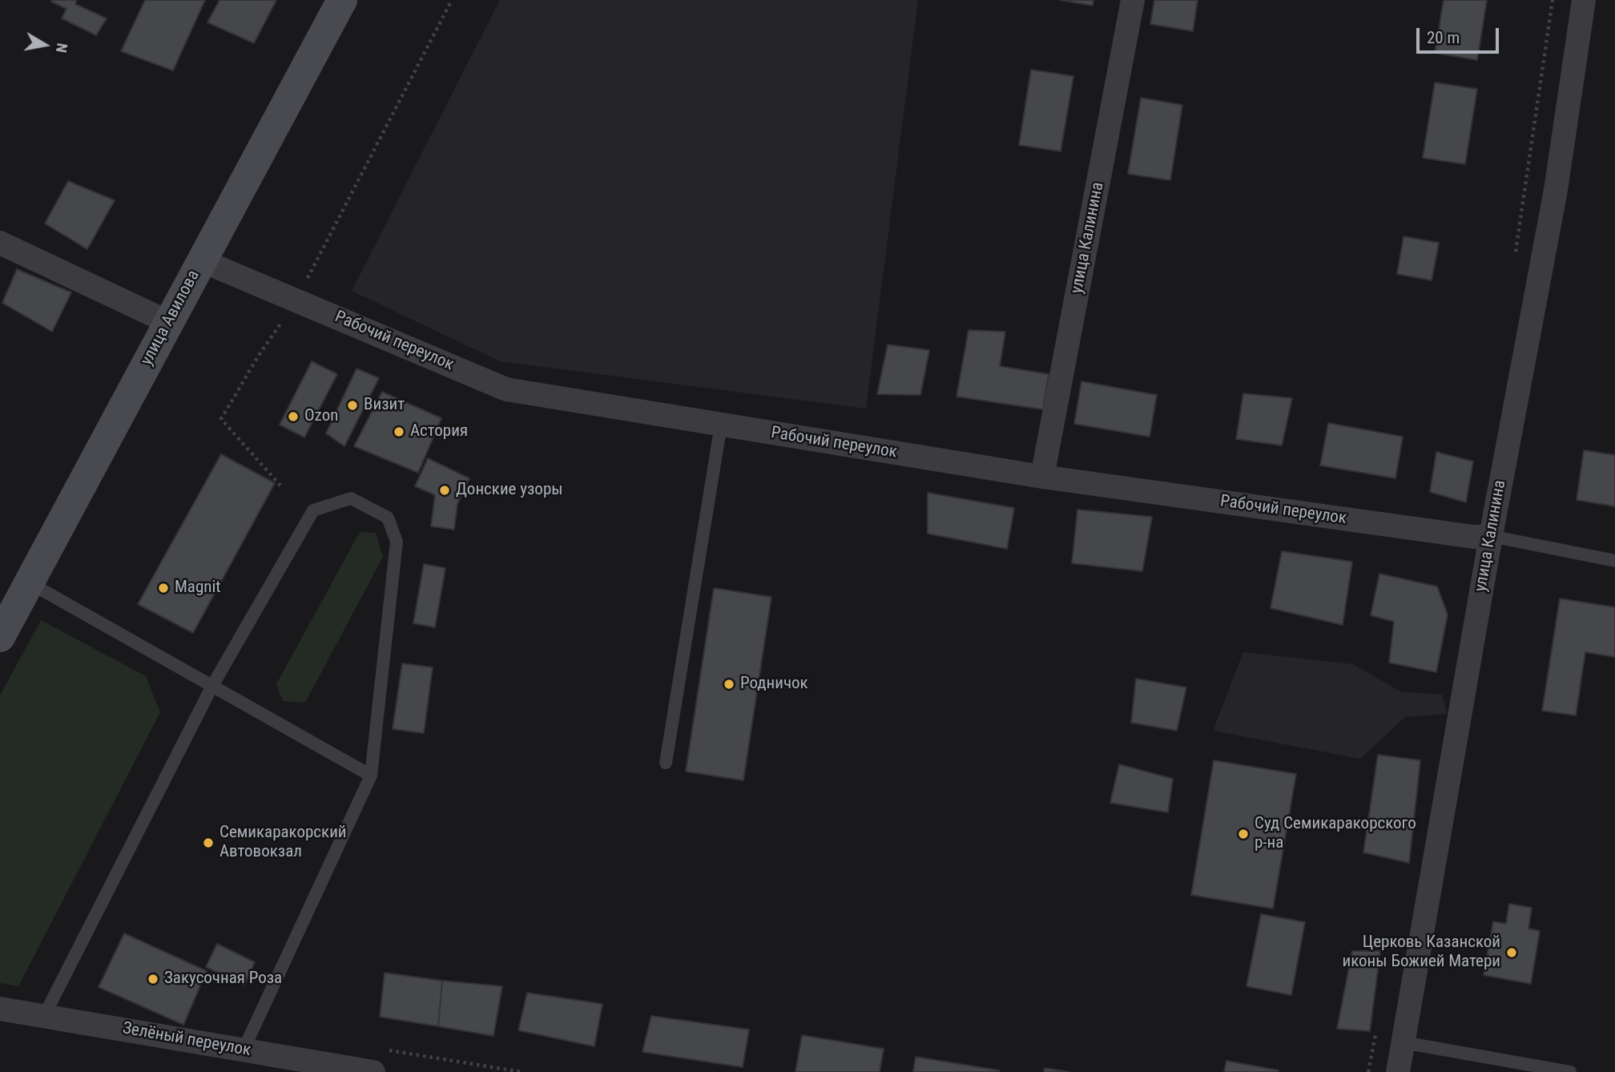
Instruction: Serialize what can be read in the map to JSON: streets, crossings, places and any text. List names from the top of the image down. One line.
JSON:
{"streets":{"main road":["улица Авилова"],"street":["улица Калинина","Рабочий переулок","Зелёный переулок"]},"crossings":[["улица Калинина","Рабочий переулок"],["улица Авилова","Рабочий переулок"]],"places":["Визит","Ozon","Астория","Донские узоры","Magnit","Родничок","Суд Семикаракорского р-на","Семикаракорский Автовокзал","Церковь Казанской иконы Божией Матери","Закусочная Роза"],"scale_bar":"20 m","north":"right"}
